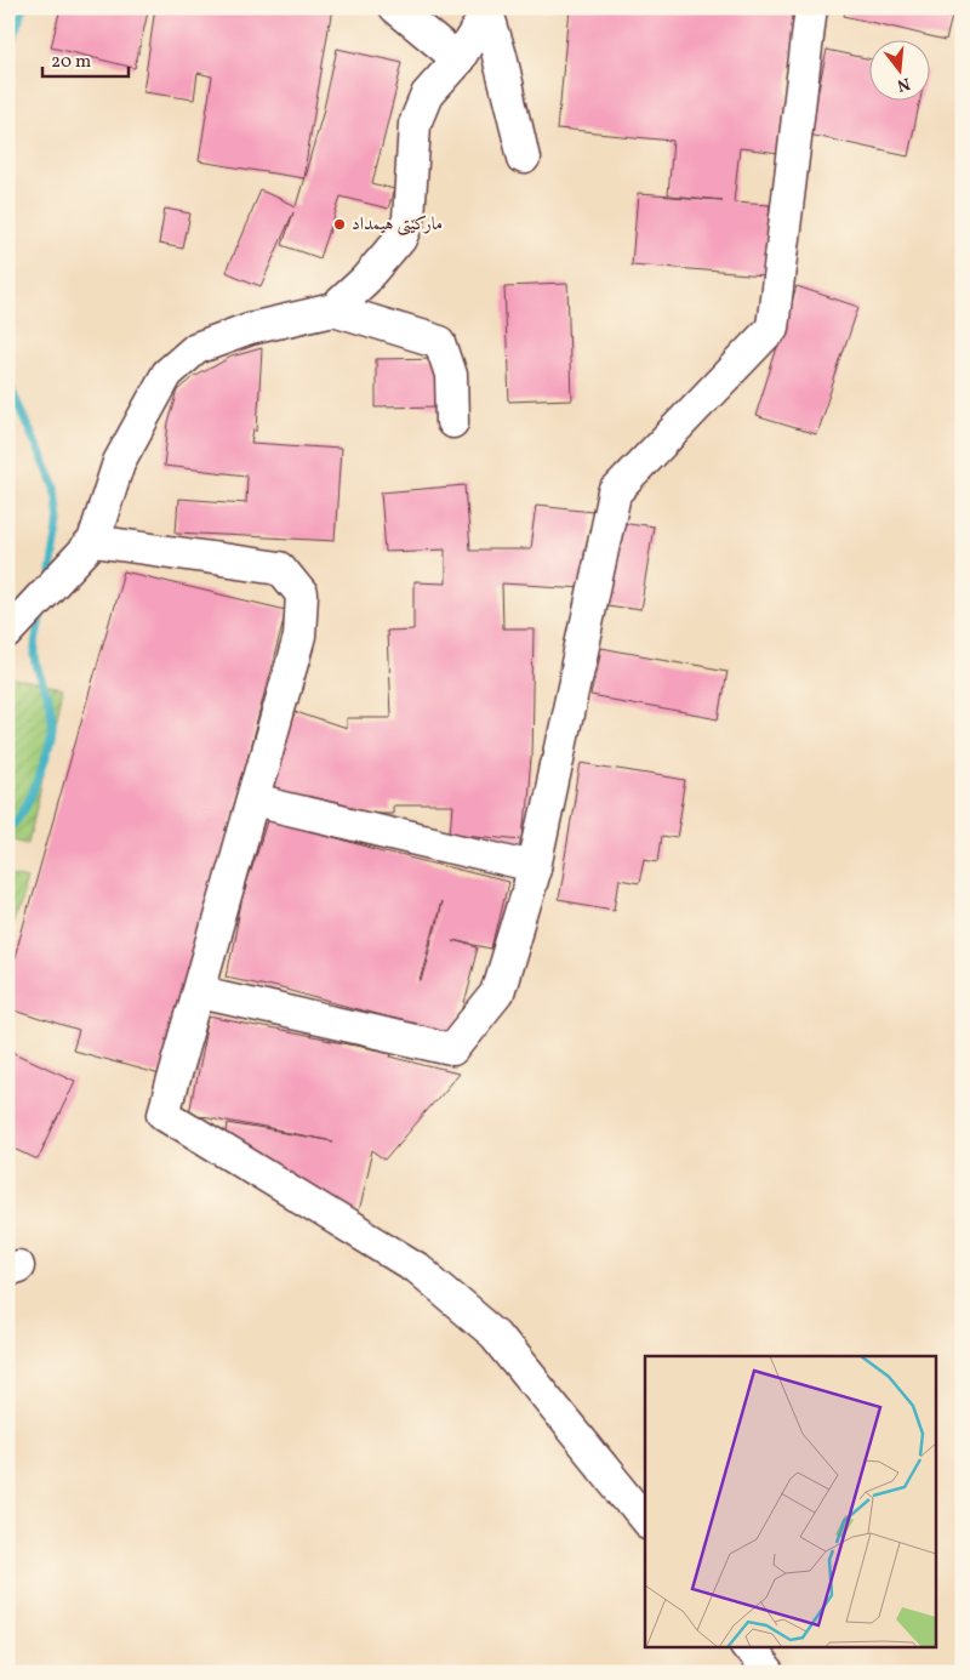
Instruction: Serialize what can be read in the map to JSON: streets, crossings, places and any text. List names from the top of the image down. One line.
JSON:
{"places":["مارکێتی هیمداد"],"scale_bar":"20 m","north":"bottom"}
